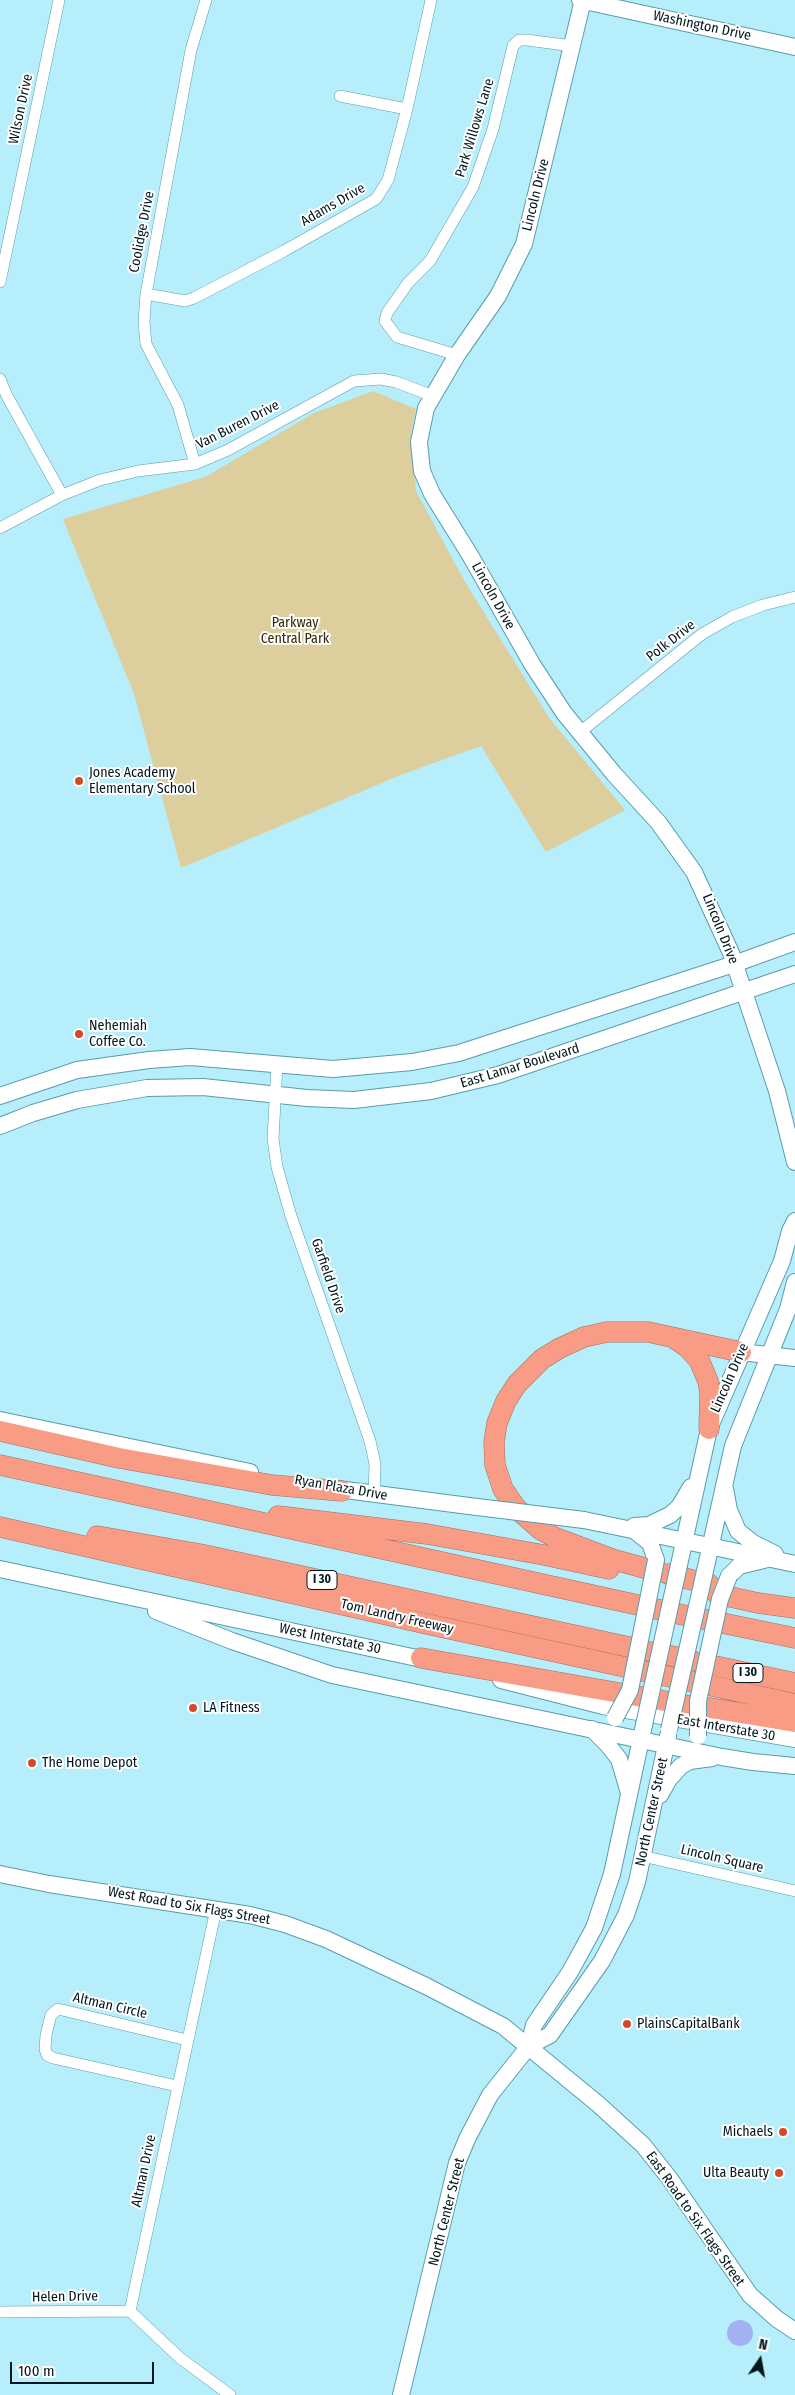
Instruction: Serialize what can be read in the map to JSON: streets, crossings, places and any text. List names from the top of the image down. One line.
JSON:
{"streets":{"highway":["I 30","Tom Landry Freeway"],"main road":["Washington Drive","Lincoln Drive","East Lamar Boulevard","Ryan Plaza Drive","West Interstate 30","East Interstate 30","North Center Street","West Road to Six Flags Street","East Road to Six Flags Street"],"street":["Wilson Drive","Park Willows Lane","Adams Drive","Coolidge Drive","Van Buren Drive","Polk Drive","Garfield Drive","Lincoln Square","Altman Circle","Altman Drive","Helen Drive"]},"crossings":[["Washington Drive","Lincoln Drive"],["Park Willows Lane","Lincoln Drive"],["Lincoln Drive","Van Buren Drive"],["Lincoln Drive","Polk Drive"],["Lincoln Drive","East Lamar Boulevard"],["Lincoln Drive","Ryan Plaza Drive"],["Lincoln Drive","North Center Street"],["Adams Drive","Coolidge Drive"],["Coolidge Drive","Van Buren Drive"],["East Lamar Boulevard","Garfield Drive"],["Garfield Drive","Ryan Plaza Drive"],["Ryan Plaza Drive","North Center Street"],["West Interstate 30","East Interstate 30"],["West Interstate 30","North Center Street"],["East Interstate 30","North Center Street"],["North Center Street","Lincoln Square"],["North Center Street","West Road to Six Flags Street"],["North Center Street","East Road to Six Flags Street"],["West Road to Six Flags Street","Altman Drive"],["West Road to Six Flags Street","East Road to Six Flags Street"],["Altman Circle","Altman Drive"],["Altman Drive","Helen Drive"]],"parks":["Parkway Central Park"],"places":["Jones Academy Elementary School","Nehemiah Coffee Co.","LA Fitness","The Home Depot","PlainsCapitalBank","Michaels","Ulta Beauty"],"scale_bar":"100 m","north":"top"}
